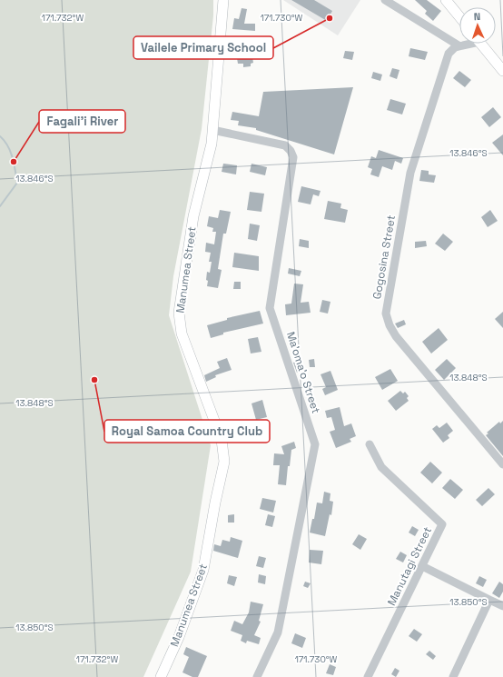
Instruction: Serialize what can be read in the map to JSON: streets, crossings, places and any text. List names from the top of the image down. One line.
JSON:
{"streets":{"main road":["Manumea Street"],"street":["Gogosina Street","Ma'oma'o Street","Manutagi Street"]},"crossings":[["Manumea Street","Ma'oma'o Street"]],"places":["Vailele Primary School","Fagali'i River","Royal Samoa Country Club"],"north":"top","coordinates":["171.732°W","171.730°W","13.846°S","13.848°S","13.850°S"]}
